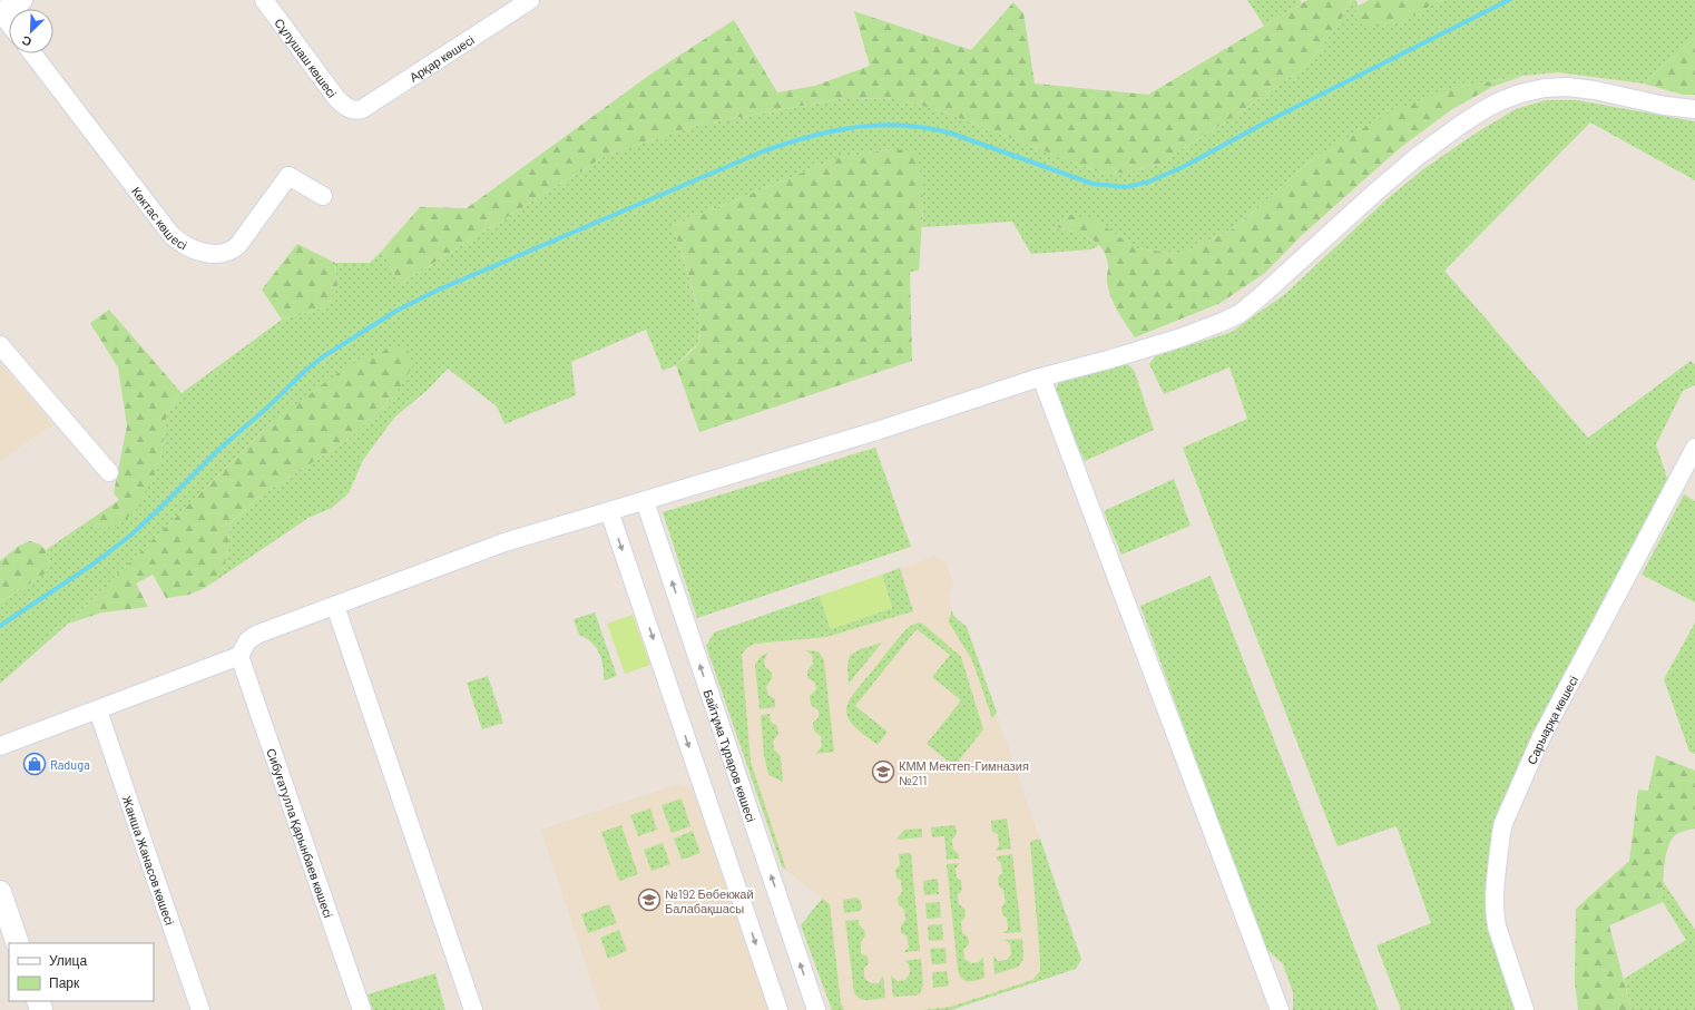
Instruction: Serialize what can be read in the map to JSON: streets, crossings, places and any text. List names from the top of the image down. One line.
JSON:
{"streets":{"street":["Сұлушаш көшесі","Арқар көшесі","Көктас көшесі","Сарыарқа көшесі","Байтұма Тұраров көшесі","Сибуғатулла Қарынбаев көшесі","Жанша Жанасов көшесі"]},"crossings":[["Сұлушаш көшесі","Арқар көшесі"]],"places":{"shop":["Raduga"],"school or university":["КММ Мектеп-Гимназия №211","№192 Бөбекжай Балабақшасы"]},"legend":["Улица","Парк"],"north":"bottom left"}
